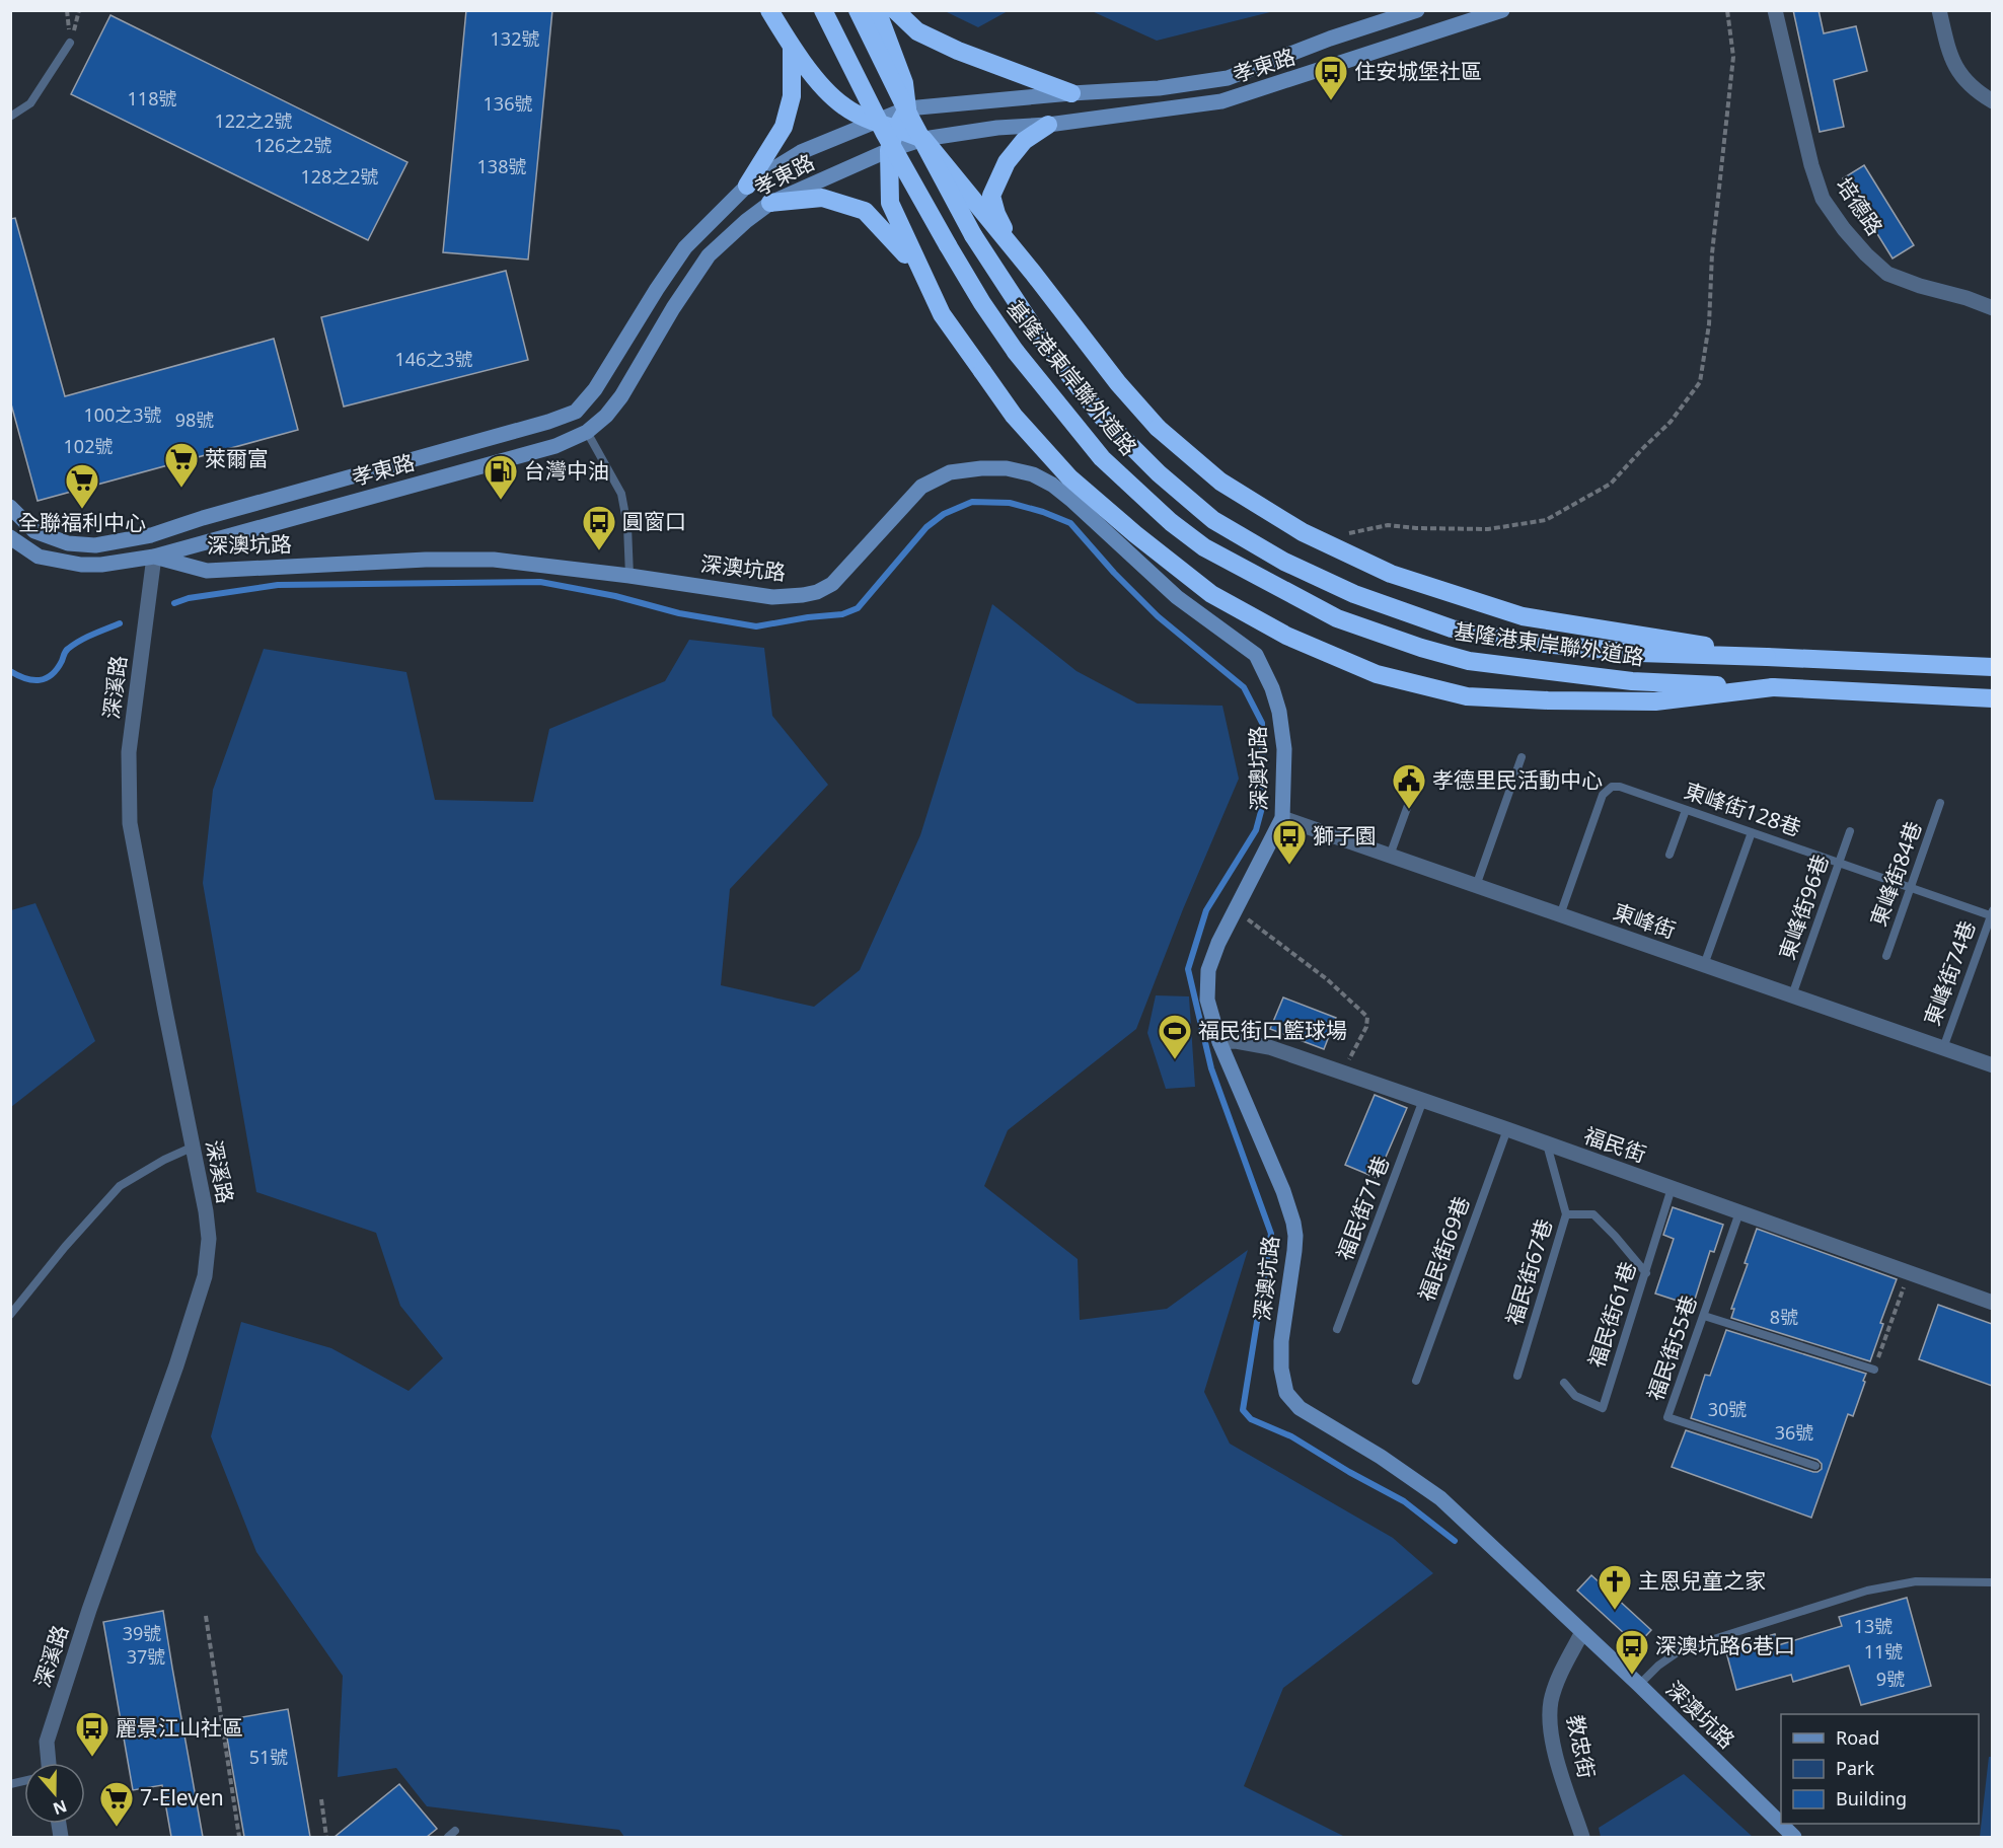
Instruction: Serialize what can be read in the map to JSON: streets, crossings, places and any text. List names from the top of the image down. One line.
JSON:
{"streets":{"highway":["基隆港東岸聯外道路"],"main road":["孝東路","深澳坑路"],"street":["培德路","深溪路","東峰街","福民街","教忠街"],"lane":["東峰街128巷","東峰街84巷","東峰街96巷","東峰街74巷","福民街71巷","福民街69巷","福民街67巷","福民街61巷","福民街55巷"]},"crossings":[["孝東路","深澳坑路"],["孝東路","深溪路"],["深澳坑路","深溪路"],["深澳坑路","東峰街"],["深澳坑路","福民街"],["深澳坑路","教忠街"],["東峰街128巷","東峰街84巷"],["東峰街128巷","東峰街96巷"],["東峰街128巷","東峰街"],["東峰街128巷","東峰街74巷"],["東峰街96巷","東峰街"],["東峰街","東峰街74巷"],["福民街","福民街71巷"],["福民街","福民街69巷"],["福民街","福民街67巷"],["福民街","福民街61巷"],["福民街","福民街55巷"]],"places":{"bus stop":["住安城堡社區","圓窗口","獅子園","深澳坑路6巷口","麗景江山社區"],"supermarket":["萊爾富","全聯福利中心","7-Eleven"],"fuel station":["台灣中油"],"public building":["孝德里民活動中心"],"sports":["福民街口籃球場"],"church":["主恩兒童之家"]},"house_numbers":["132號","118號","136號","122之2號","126之2號","138號","128之2號","146之3號","100之3號","98號","102號","8號","30號","36號","13號","39號","11號","37號","9號","51號"],"legend":["Road","Park","Building"],"north":"bottom"}
